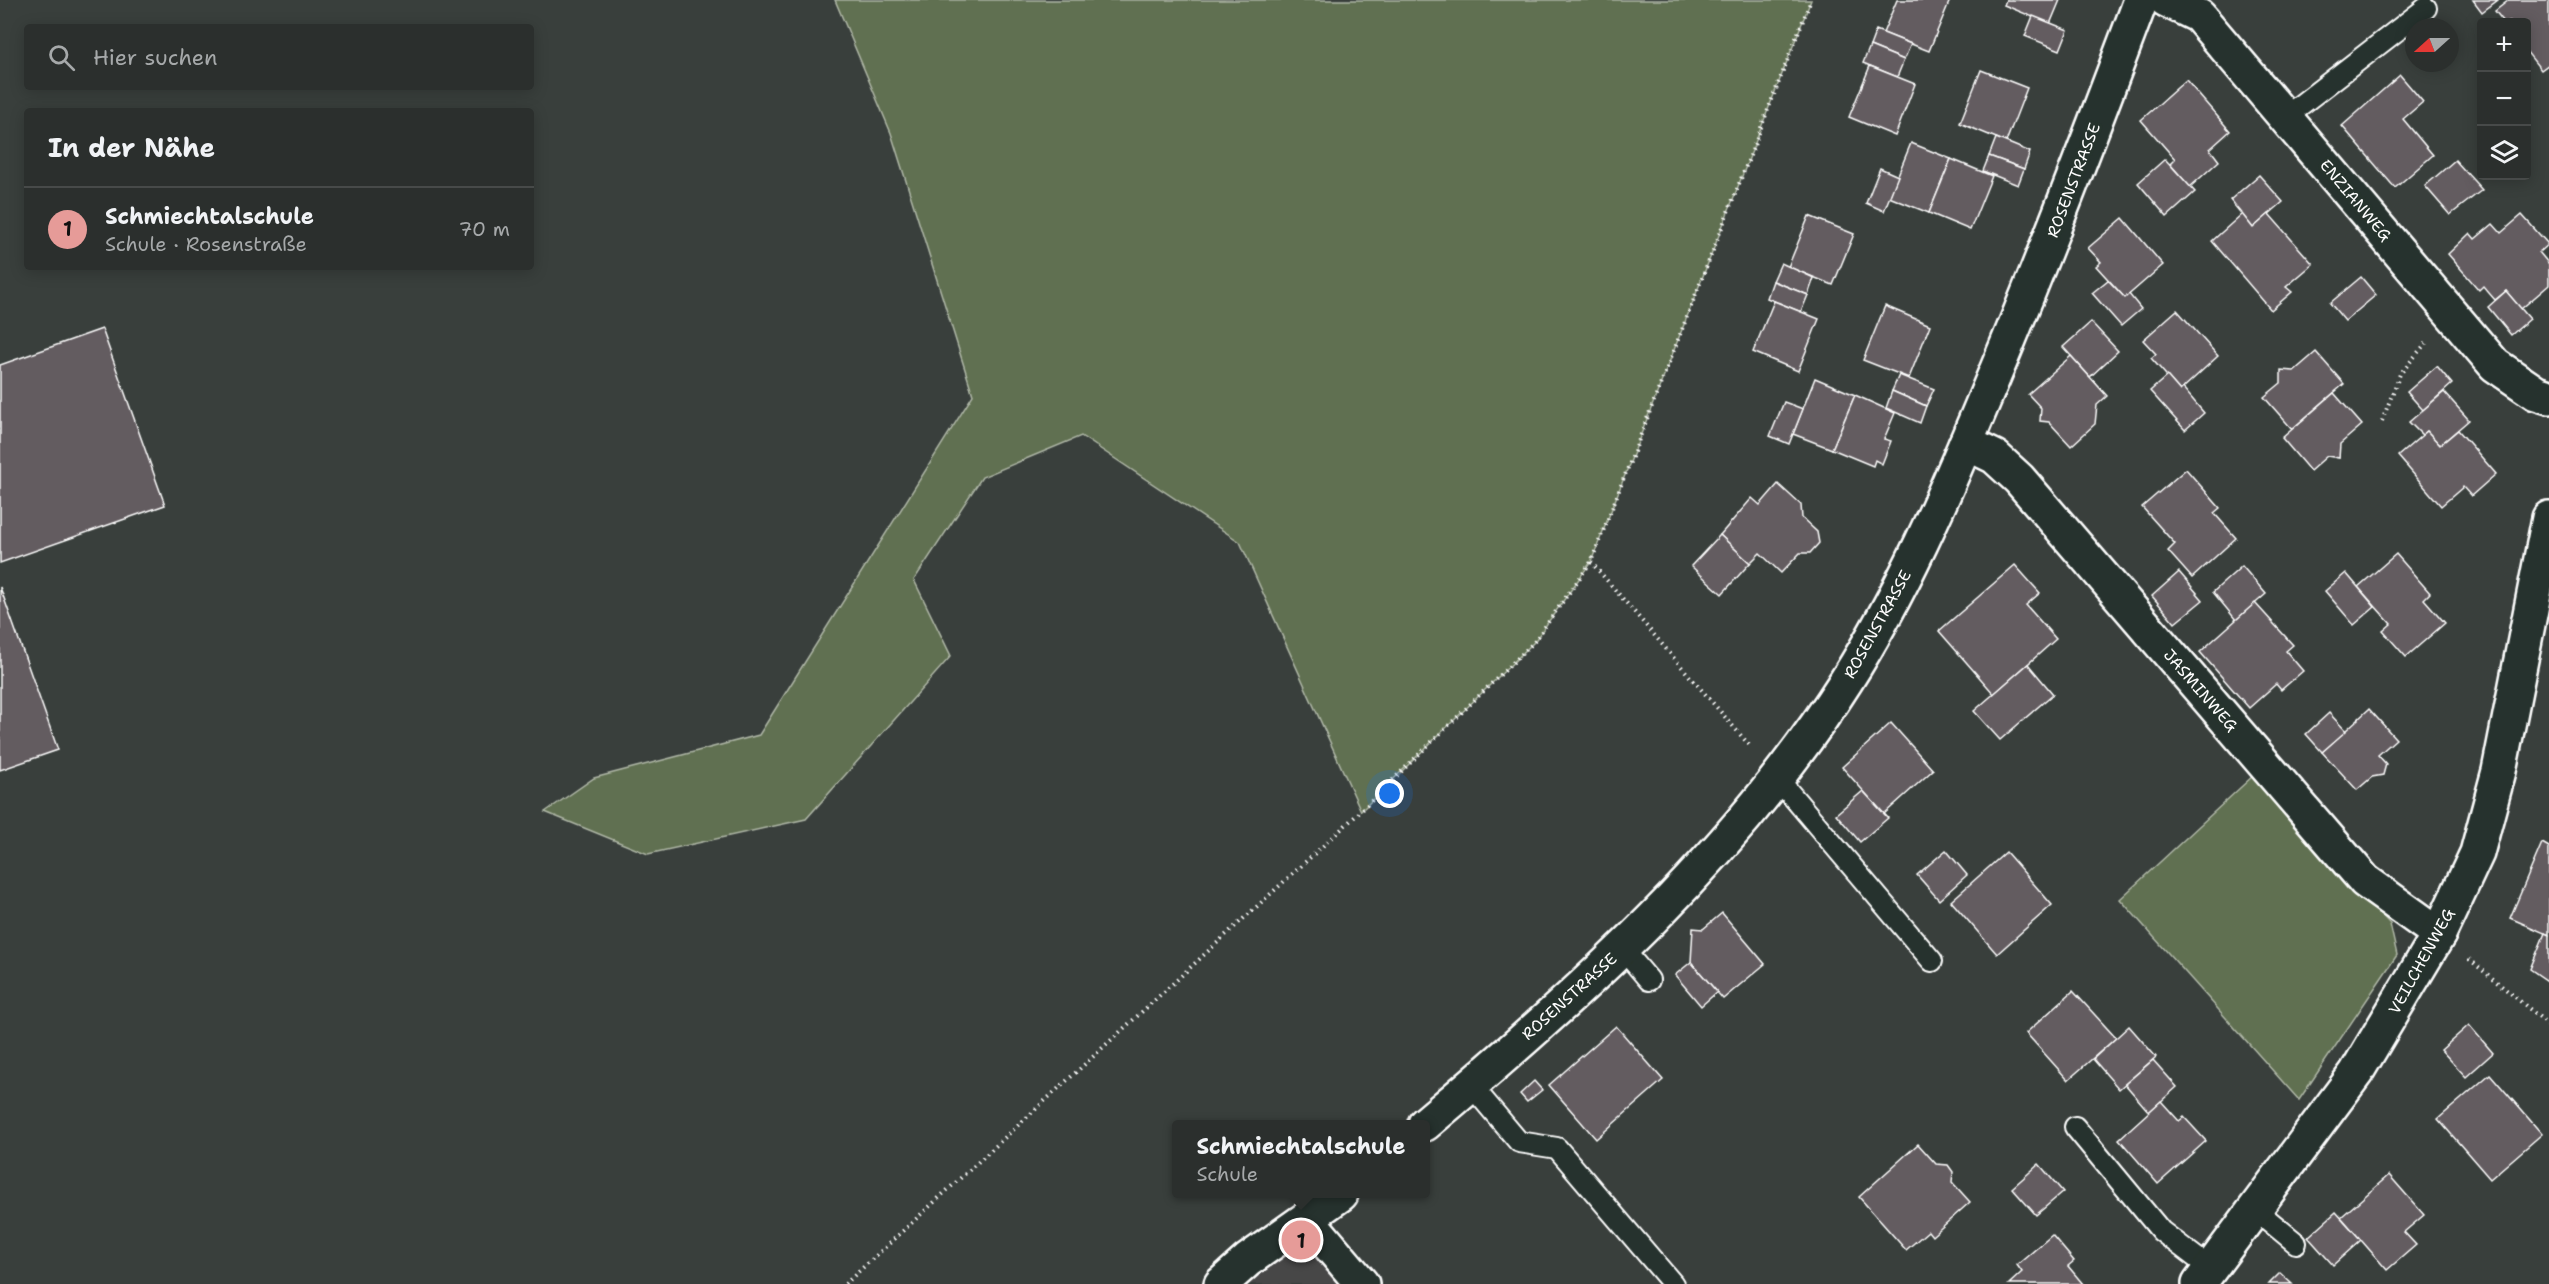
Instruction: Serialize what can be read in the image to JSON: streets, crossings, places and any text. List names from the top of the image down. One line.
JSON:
{"streets":{"street":["ROSENSTRASSE","ENZIANWEG","JASMINWEG","VEILCHENWEG"]},"crossings":[["ROSENSTRASSE","JASMINWEG"],["JASMINWEG","VEILCHENWEG"]],"north":"left","page":{"map_buttons":["+","−"],"search":"Hier suchen","heading":"In der Nähe","list":[{"mark":"1","name":"Schmiechtalschule","note":"Schule · Rosenstraße","value":"70 m"}],"popup":["Schmiechtalschule","Schule"],"pins":"1"}}
